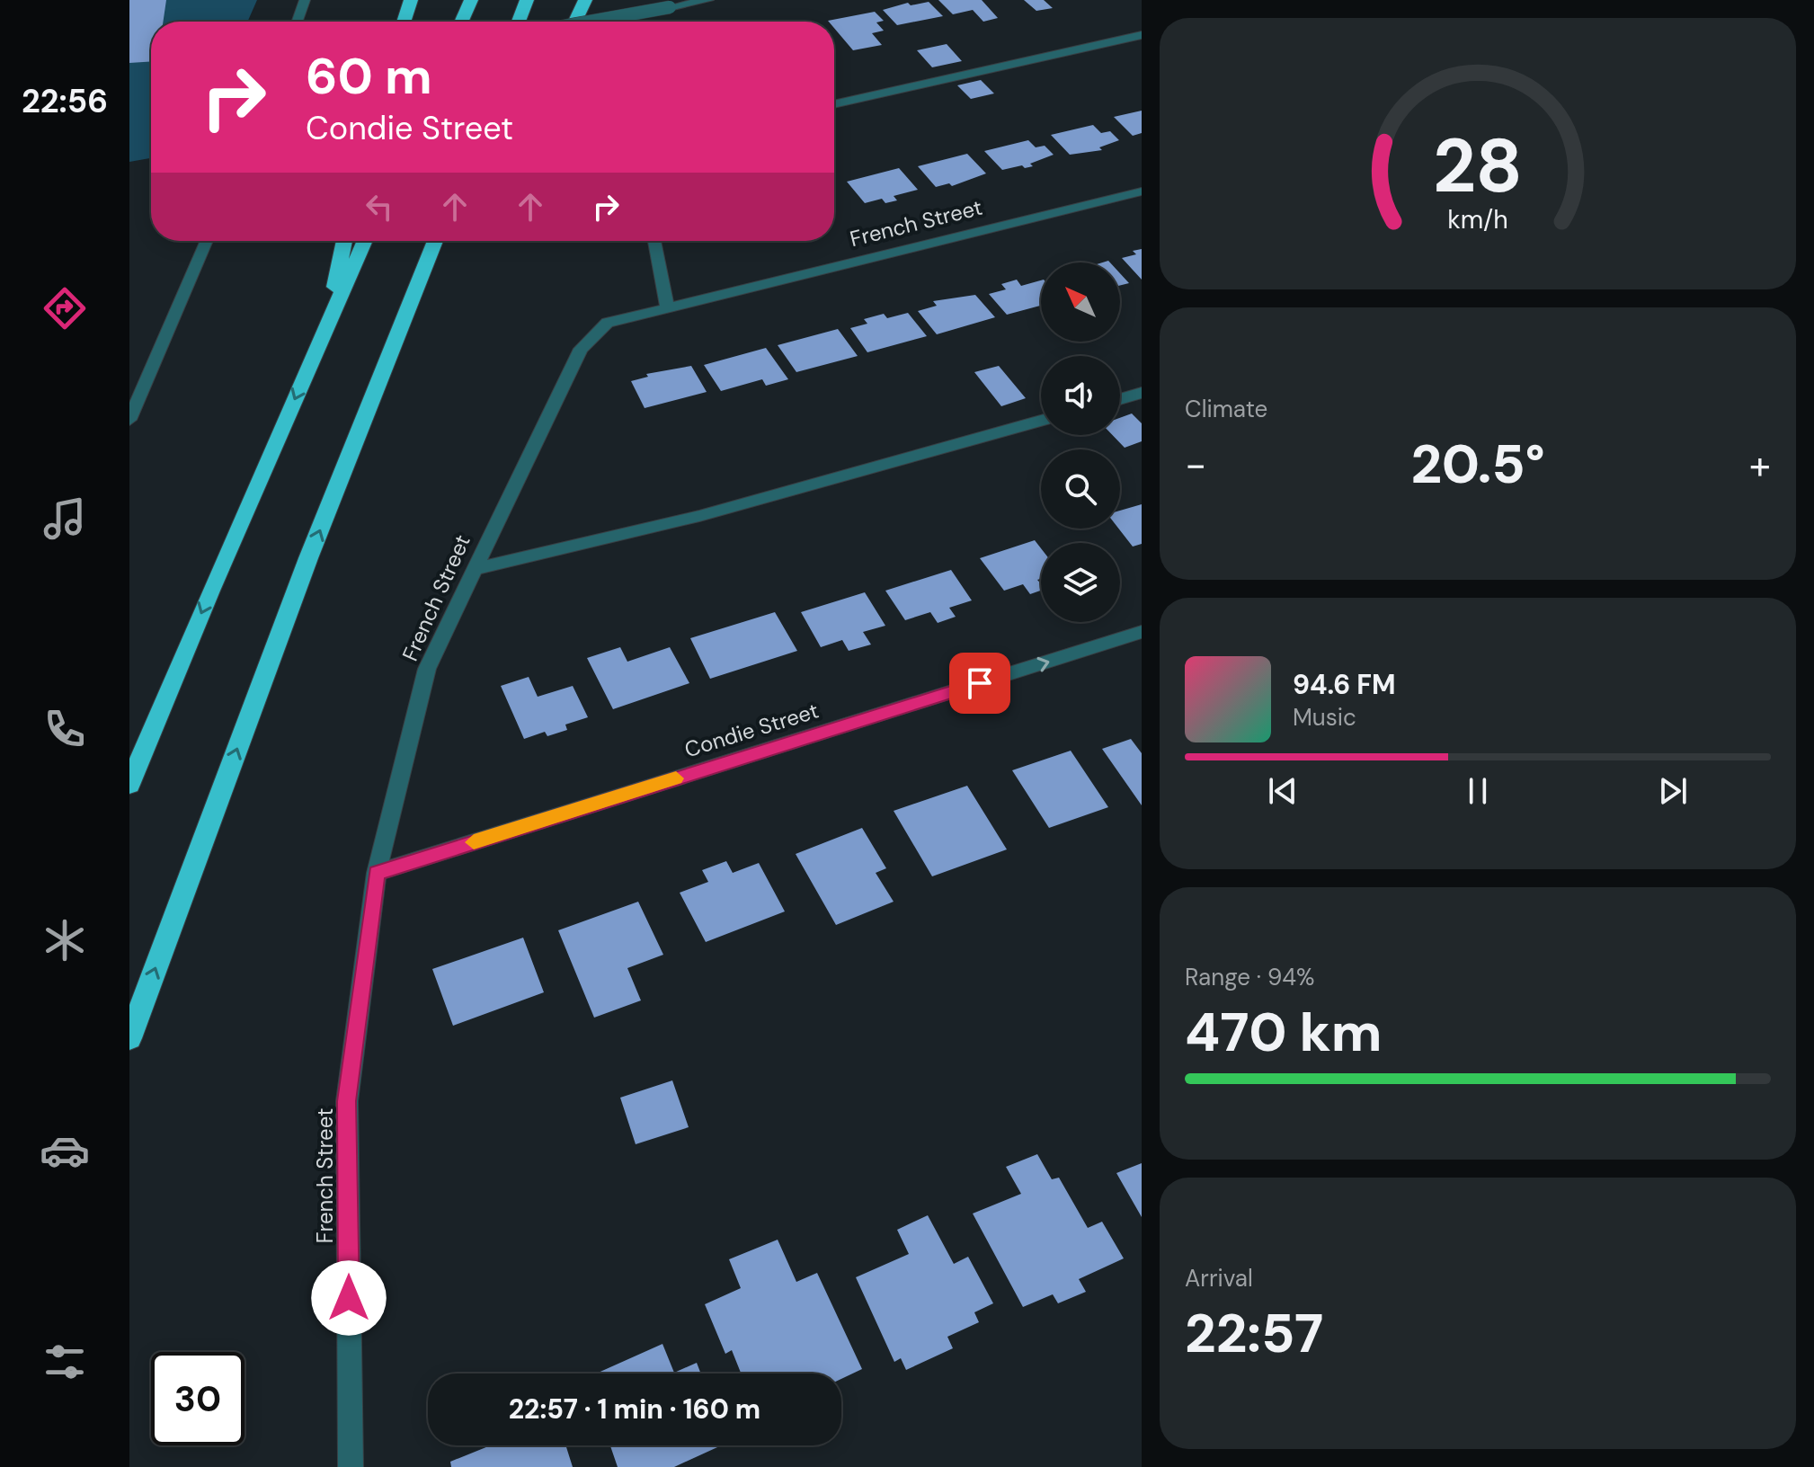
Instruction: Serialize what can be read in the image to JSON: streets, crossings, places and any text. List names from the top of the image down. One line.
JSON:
{"streets":{"street":["French Street","Condie Street"]},"crossings":[["French Street","Condie Street"]],"one_way":["Condie Street"],"north":"top left","page":{"tabs":"22:56","turn":["60 m","Condie Street"],"tile":["Climate",["Range · 94%","470 km"],["Arrival","22:57"]],"heat":["−","20.5°","+"],"song":["94.6 FM","Music"],"limit":"30","trip":"22:57 · 1 min · 160 m","gauge":["28","km/h"]}}
